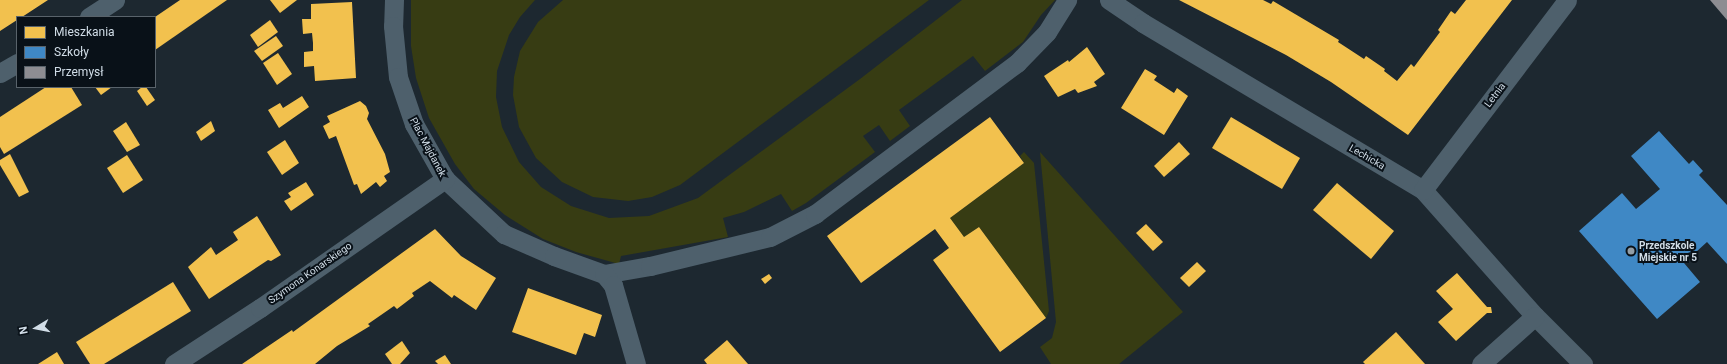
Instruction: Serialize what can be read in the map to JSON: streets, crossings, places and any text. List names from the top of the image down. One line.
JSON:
{"streets":{"street":["Letnia","Plac Majdanek","Lechicka","Szymona Konarskiego"]},"crossings":[["Letnia","Lechicka"],["Plac Majdanek","Szymona Konarskiego"]],"places":["Przedszkole Miejskie nr 5"],"legend":["Mieszkania","Szkoły","Przemysł"],"north":"left"}
